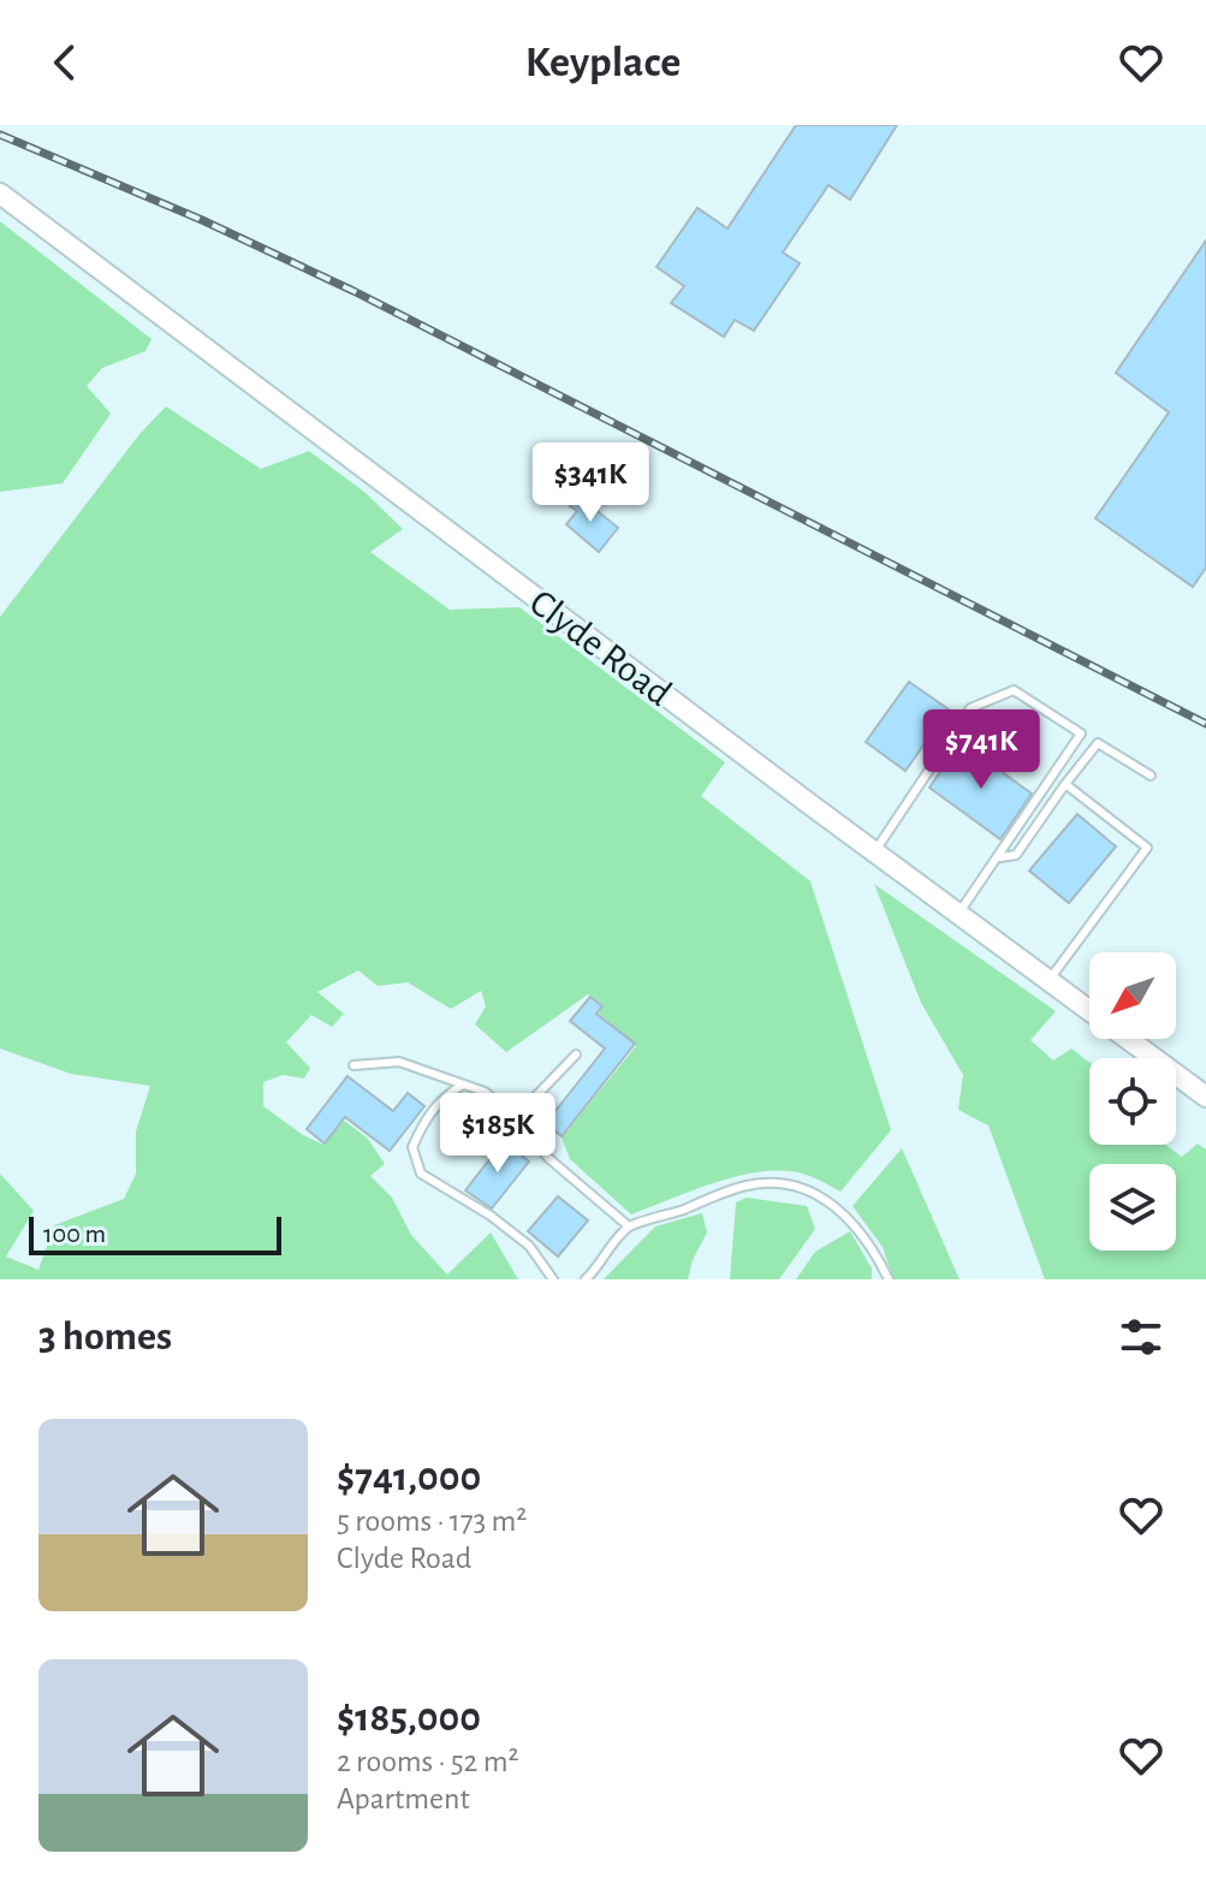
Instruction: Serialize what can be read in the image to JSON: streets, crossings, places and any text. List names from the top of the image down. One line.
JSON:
{"streets":{"main road":["Clyde Road"]},"scale_bar":"100 m","north":"bottom left","page":{"header":"Keyplace","price":["$341K","$741K","$185K"],"scale":"100 m","heading":"3 homes","list":[{"name":"$741,000","note":"5 rooms · 173 m² · Clyde Road"},{"name":"$185,000","note":"2 rooms · 52 m² · Apartment"}]}}
